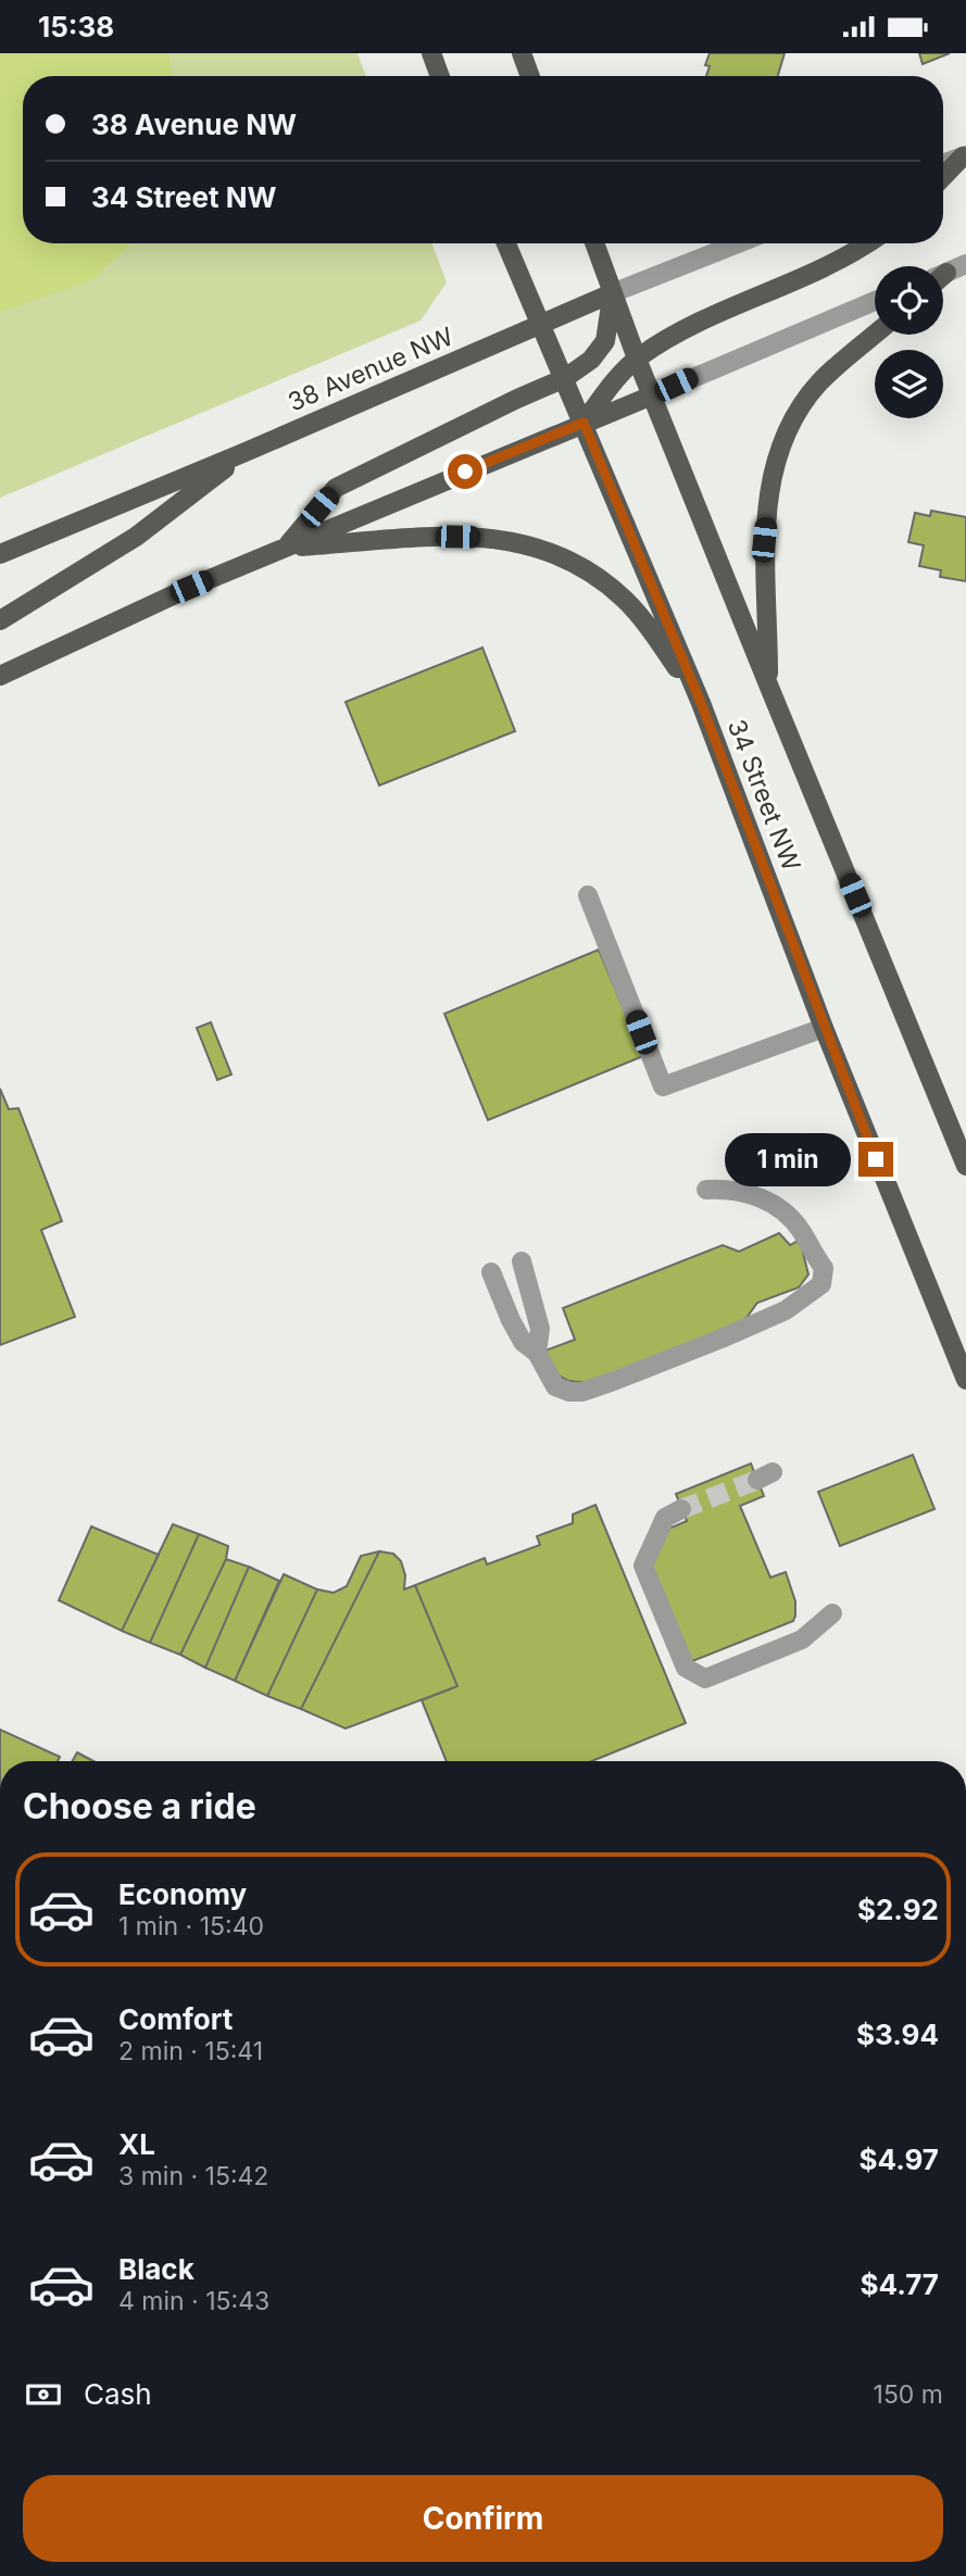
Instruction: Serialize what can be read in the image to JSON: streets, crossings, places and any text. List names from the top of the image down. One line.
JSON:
{"streets":{"main road":["38 Avenue NW","34 Street NW"]},"crossings":[["38 Avenue NW","34 Street NW"]],"page":{"status":"15:38","banner":["38 Avenue NW","34 Street NW"],"bubble":"1 min","heading":"Choose a ride","list":[{"name":"Economy","note":"1 min · 15:40","value":"$2.92"},{"name":"Comfort","note":"2 min · 15:41","value":"$3.94"},{"name":"XL","note":"3 min · 15:42","value":"$4.97"},{"name":"Black","note":"4 min · 15:43","value":"$4.77"}],"pay":["Cash","150 m"],"buttons":"Confirm"}}
